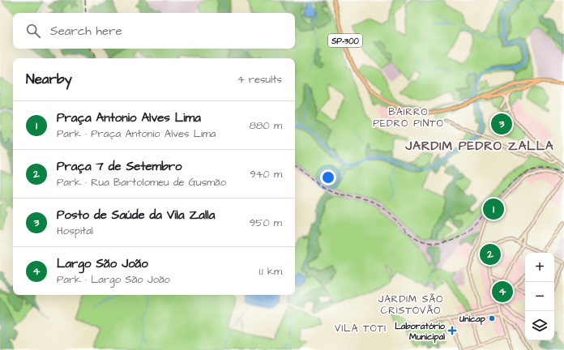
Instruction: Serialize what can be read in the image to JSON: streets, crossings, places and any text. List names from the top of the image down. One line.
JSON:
{"streets":{"main road":["SP-300"]},"districts":["BAIRRO PEDRO PINTO","JARDIM PEDRO ZALLA","JARDIM SÃO CRISTÓVÃO","VILA TOTI"],"places":{"other":["Unicap"],"health":["Laboratório Municipal"]},"page":{"search":"Search here","heading":["Nearby","4 results"],"list":[{"mark":"1","name":"Praça Antonio Alves Lima","note":"Park · Praça Antonio Alves Lima","value":"880 m"},{"mark":"2","name":"Praça 7 de Setembro","note":"Park · Rua Bartolomeu de Gusmão","value":"940 m"},{"mark":"3","name":"Posto de Saúde da Vila Zalla","note":"Hospital","value":"950 m"},{"mark":"4","name":"Largo São João","note":"Park · Largo São João","value":"1.1 km"}],"pins":["3","1","2","4"],"map_buttons":["+","−"]}}
